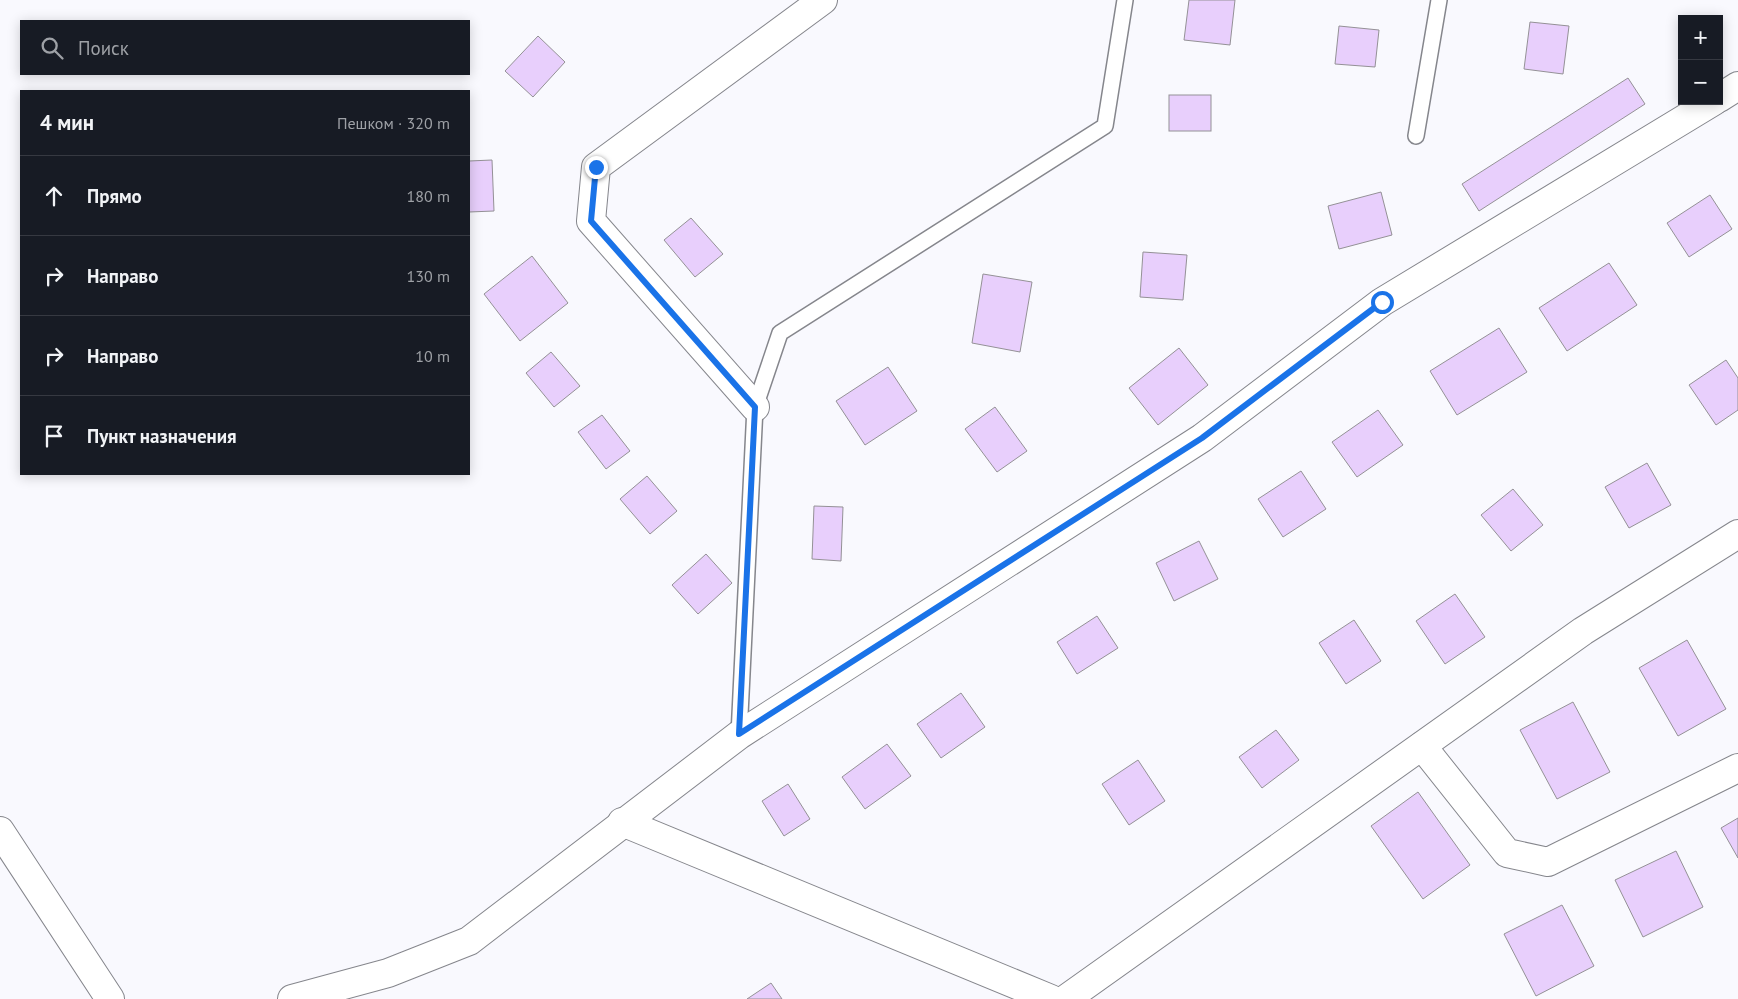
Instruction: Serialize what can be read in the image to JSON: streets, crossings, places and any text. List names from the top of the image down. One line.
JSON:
{"page":{"map_buttons":["+","−"],"search":"Поиск","heading":["4 мин","Пешком · 320 m"],"list":[["Прямо","180 m"],["Направо","130 m"],["Направо","10 m"],"Пункт назначения"]}}
